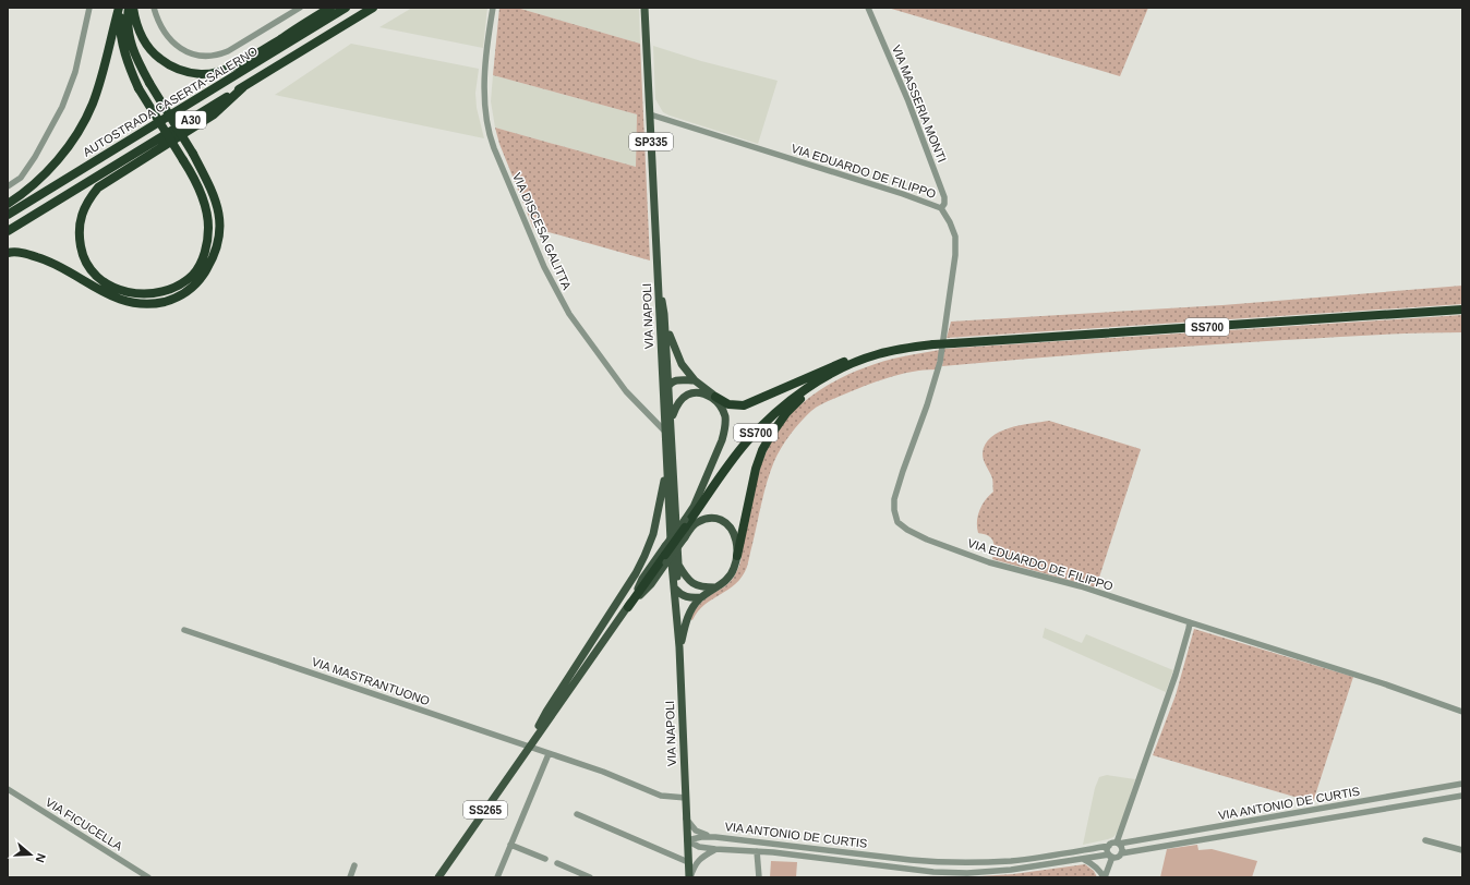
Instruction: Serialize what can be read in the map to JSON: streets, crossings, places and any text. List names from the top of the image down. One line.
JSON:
{"streets":{"highway":["AUTOSTRADA CASERTA-SALERNO","A30","SS700"],"main road":["SP335","VIA NAPOLI","SS265"],"street":["VIA MASSERIA MONTI","VIA EDUARDO DE FILIPPO","VIA DISCESA GALITTA","VIA MASTRANTUONO","VIA ANTONIO DE CURTIS","VIA FICUCELLA"]},"crossings":[["VIA MASSERIA MONTI","VIA EDUARDO DE FILIPPO"],["SP335","VIA EDUARDO DE FILIPPO"],["SP335","VIA NAPOLI"],["VIA DISCESA GALITTA","VIA NAPOLI"],["VIA NAPOLI","VIA MASTRANTUONO"],["VIA NAPOLI","VIA ANTONIO DE CURTIS"],["SS700","VIA MASTRANTUONO"],["SS700","SS265"],["VIA MASTRANTUONO","SS265"]],"north":"right"}
